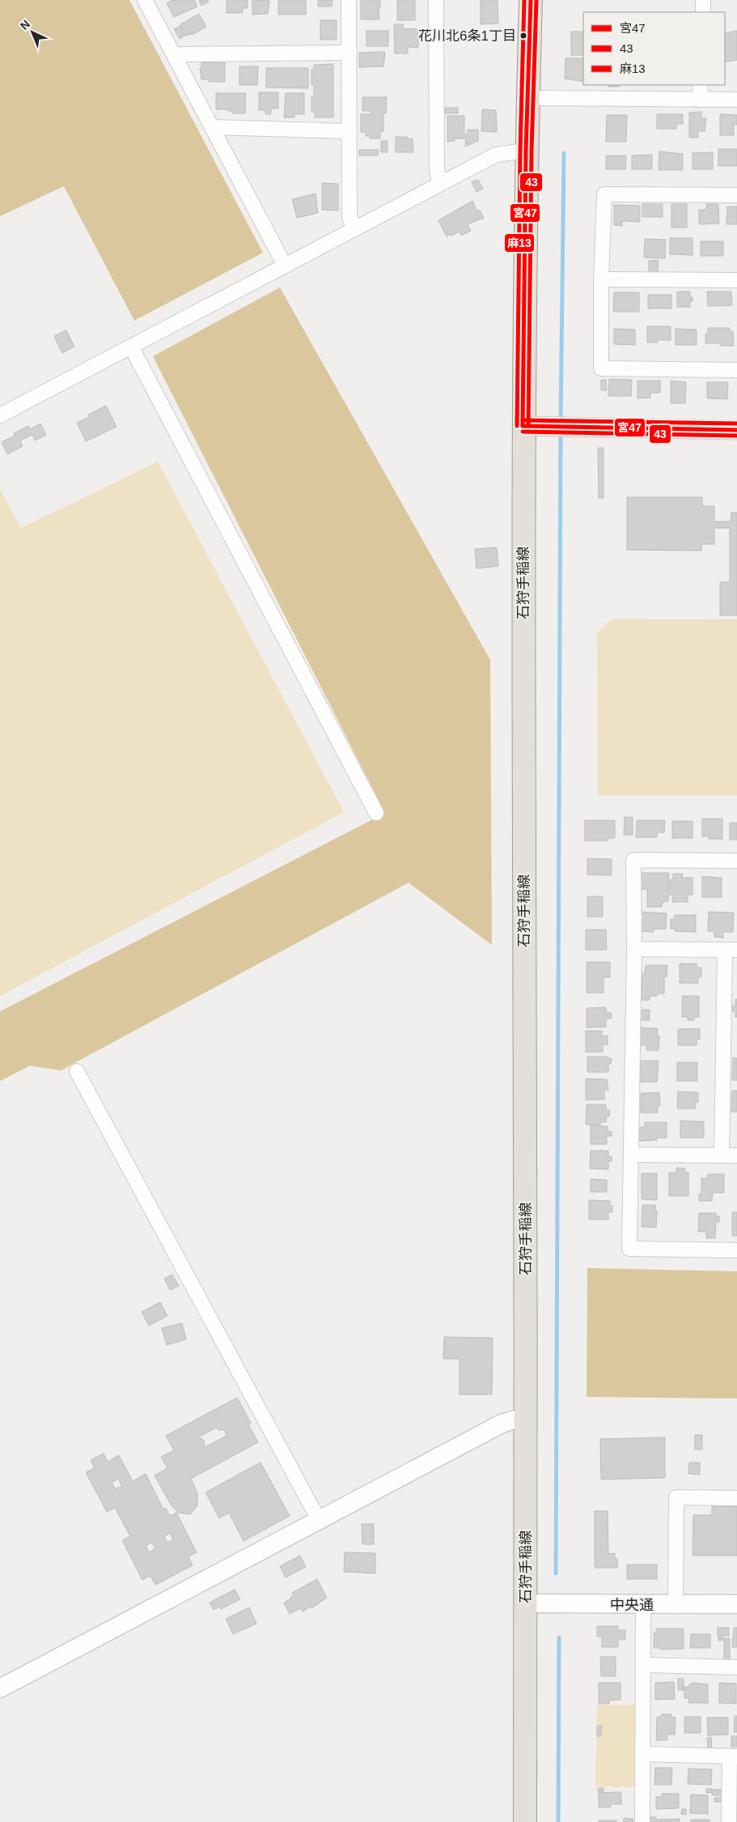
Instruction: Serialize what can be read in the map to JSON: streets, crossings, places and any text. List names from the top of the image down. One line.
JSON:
{"streets":{"main road":["石狩手稲線"],"street":["中央通"]},"crossings":[["石狩手稲線","中央通"]],"places":["花川北6条1丁目"],"lines":["transit line 宮47","transit line 43","transit line 麻13"],"legend":["宮47","43","麻13"],"north":"top left"}
